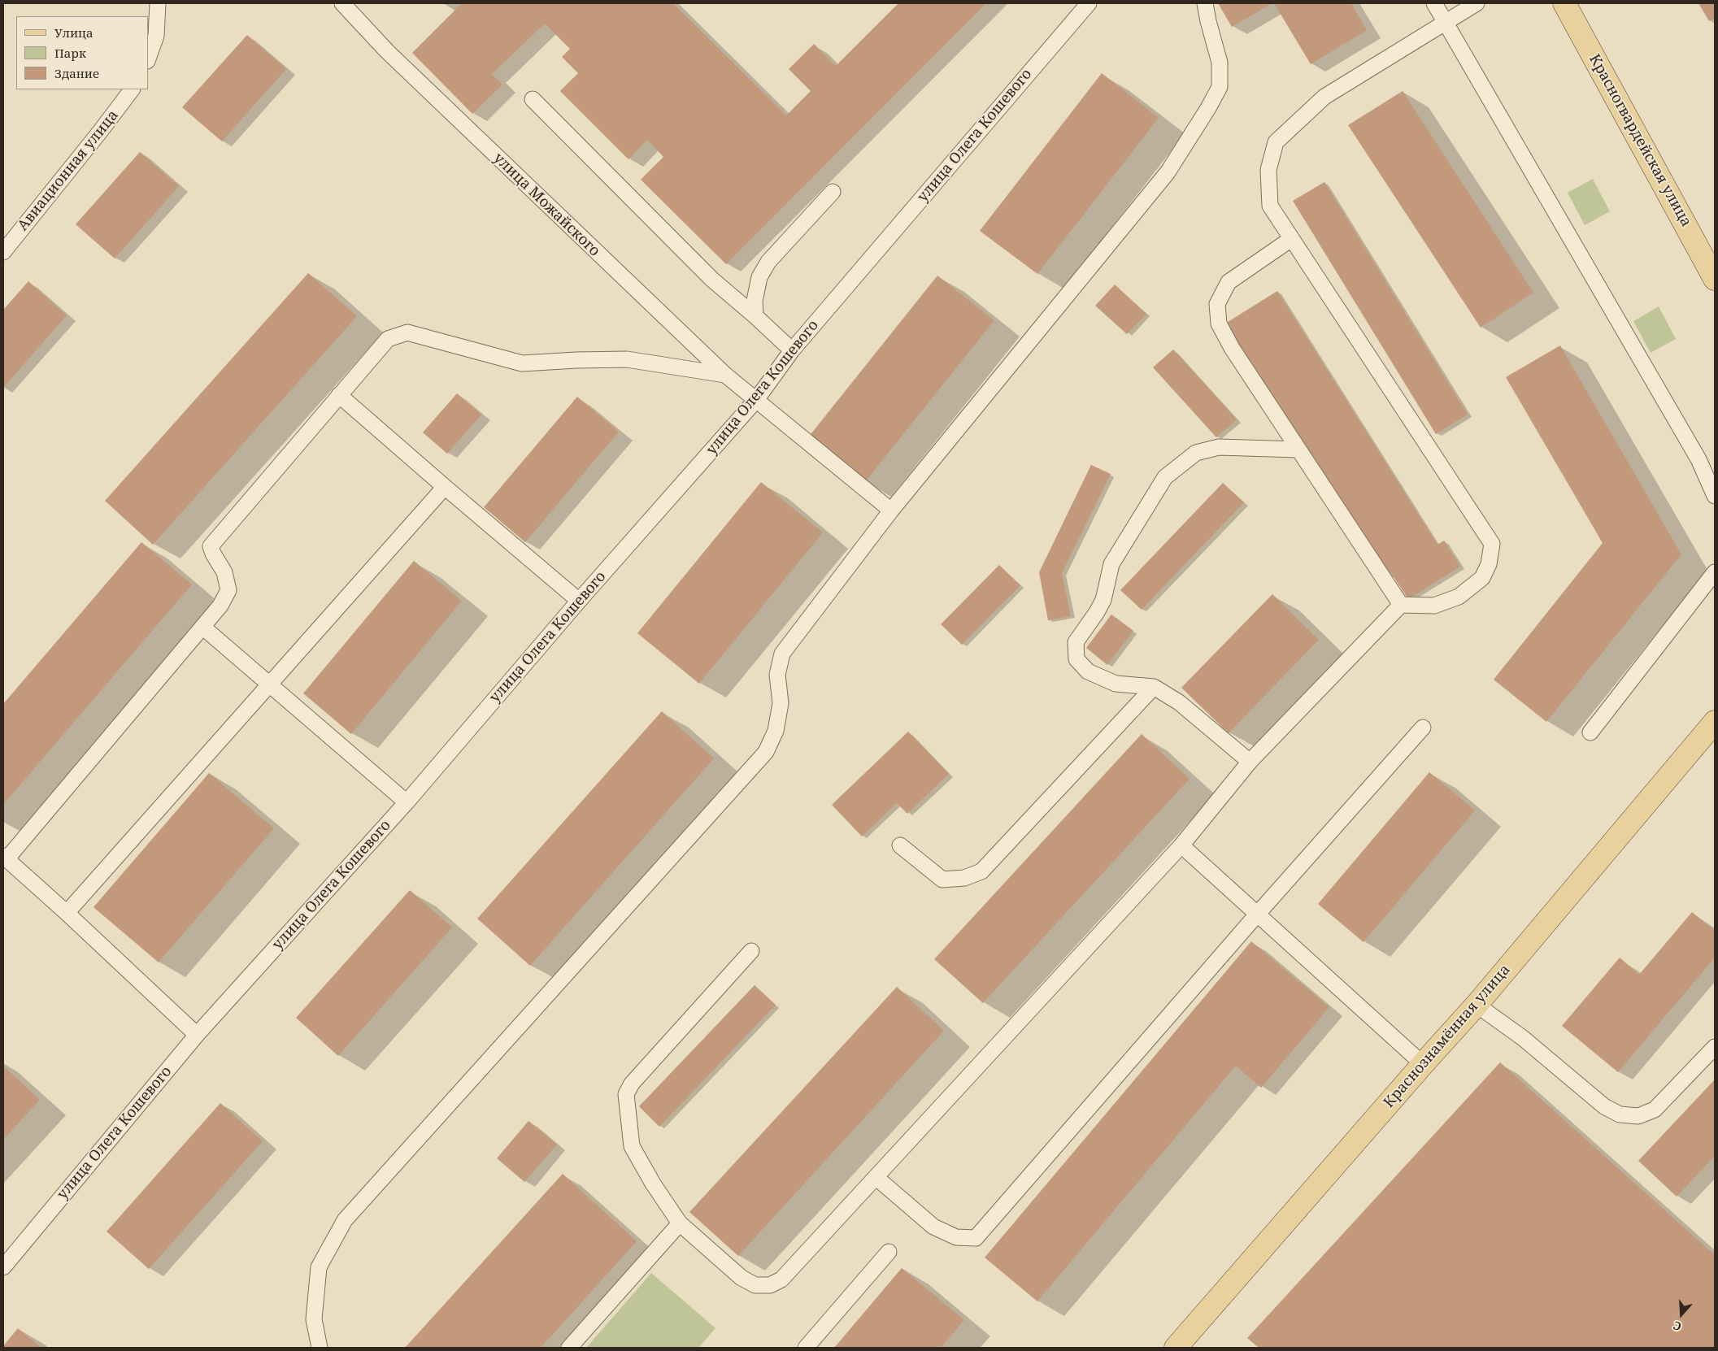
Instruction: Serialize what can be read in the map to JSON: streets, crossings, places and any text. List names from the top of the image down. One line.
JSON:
{"streets":{"main road":["Красногвардейская улица","Краснознамённая улица"],"lane":["улица Олега Кошевого","Авиационная улица","улица Можайского"]},"crossings":[["улица Олега Кошевого","улица Можайского"]],"legend":["Улица","Парк","Здание"],"north":"bottom"}
